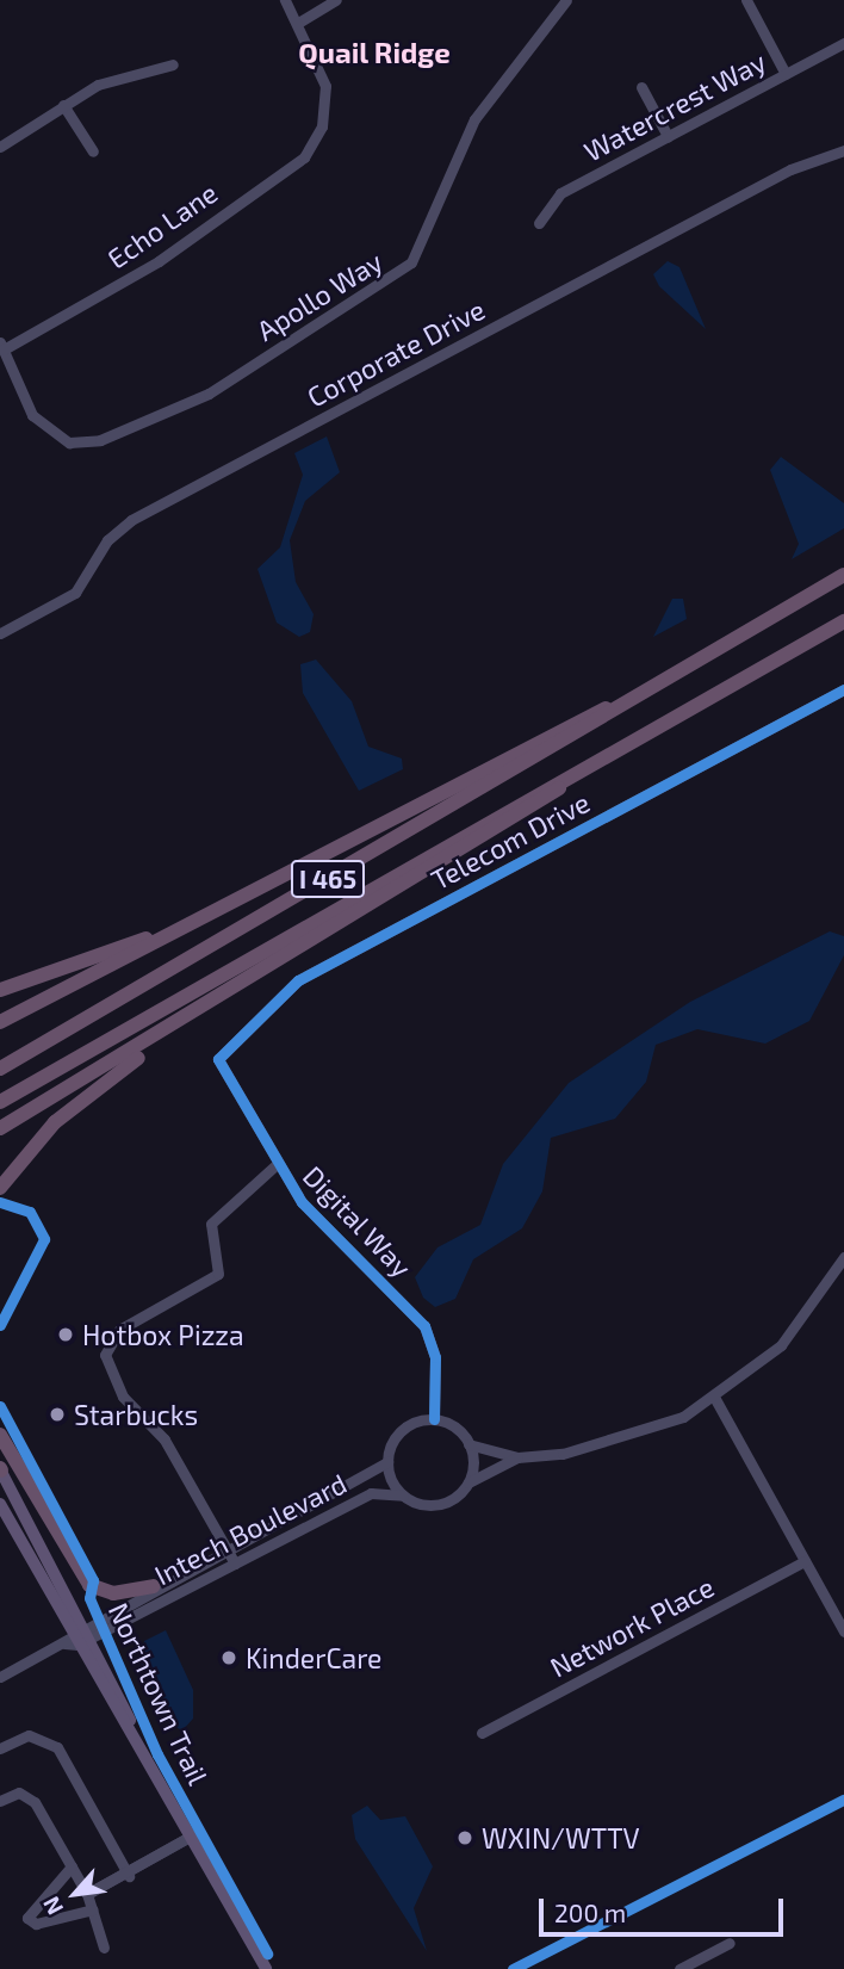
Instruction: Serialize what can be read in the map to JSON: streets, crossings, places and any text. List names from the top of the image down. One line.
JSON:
{"streets":{"highway":["I 465"],"street":["Watercrest Way","Echo Lane","Apollo Way","Corporate Drive","Telecom Drive","Digital Way","Intech Boulevard","Network Place"],"cycle path":["Northtown Trail"]},"crossings":[["Echo Lane","Apollo Way"],["Telecom Drive","Digital Way"],["Digital Way","Intech Boulevard"]],"districts":["Quail Ridge"],"places":["Hotbox Pizza","Starbucks","KinderCare","WXIN/WTTV"],"scale_bar":"200 m","north":"bottom left"}
